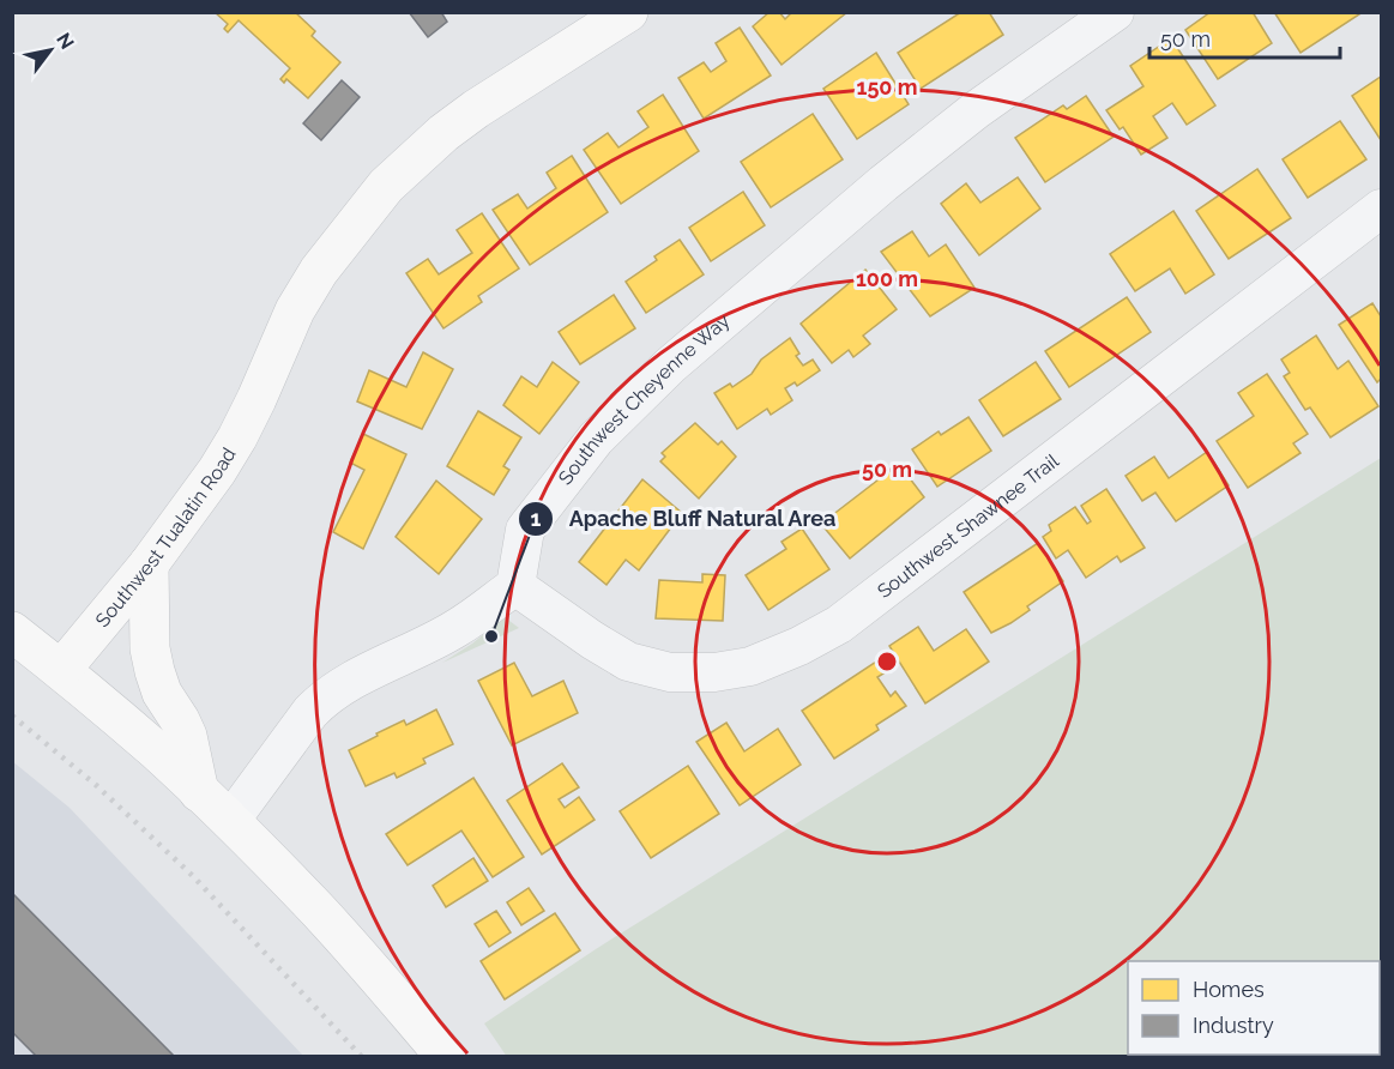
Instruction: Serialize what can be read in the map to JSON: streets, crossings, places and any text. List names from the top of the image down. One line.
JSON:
{"streets":{"main road":["Southwest Tualatin Road"],"street":["Southwest Cheyenne Way","Southwest Shawnee Trail"]},"crossings":[["Southwest Cheyenne Way","Southwest Shawnee Trail"]],"places":["Apache Bluff Natural Area"],"legend":["Homes","Industry"],"scale_bar":"50 m","north":"top right","rings":["150 m","100 m","50 m"]}
